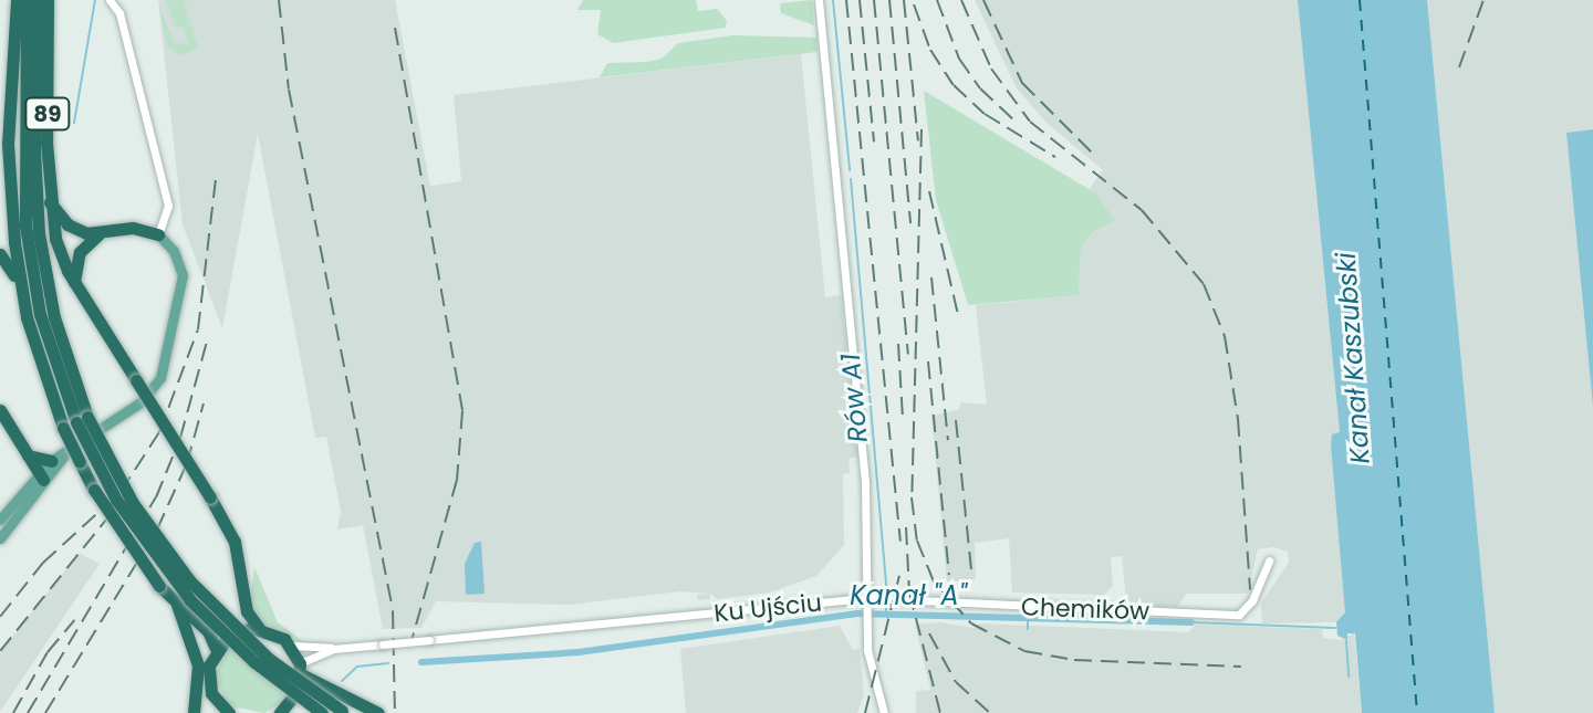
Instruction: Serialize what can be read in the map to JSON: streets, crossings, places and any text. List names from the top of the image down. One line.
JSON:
{"streets":{"highway":["89"],"street":["Ku Ujściu","Chemików"]},"crossings":[["Ku Ujściu","Chemików"]],"water":["Kanał Kaszubski","Rów A1","Kanał \"A\""]}
